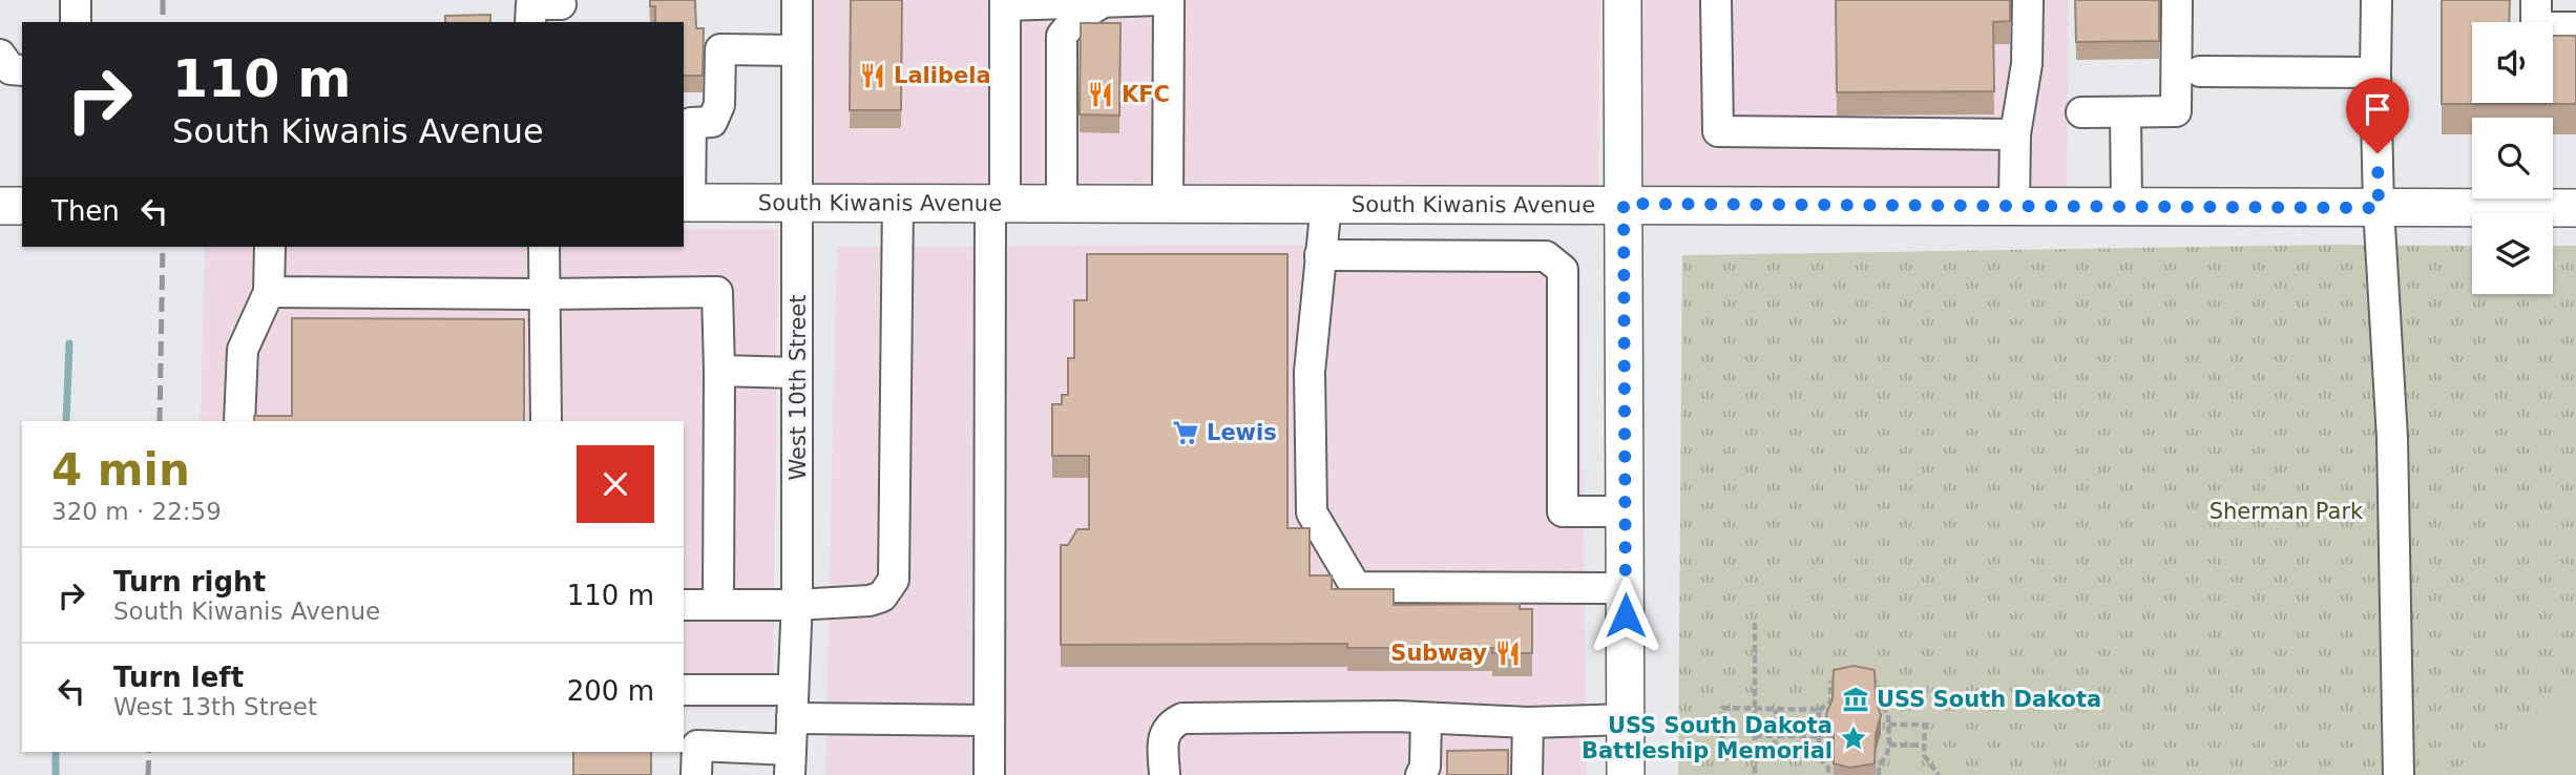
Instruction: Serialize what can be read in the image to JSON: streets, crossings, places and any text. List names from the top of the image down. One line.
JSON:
{"streets":{"main road":["South Kiwanis Avenue"],"street":["West 10th Street"]},"crossings":[["South Kiwanis Avenue","West 10th Street"]],"parks":["Sherman Park"],"places":{"restaurant":["Lalibela","KFC","Subway"],"supermarket":["Lewis"],"museum":["USS South Dakota"],"place":["USS South Dakota Battleship Memorial"]},"page":{"turn":["110 m","South Kiwanis Avenue"],"then":"Then","heading":["4 min","320 m · 22:59"],"list":[{"name":"Turn right","note":"South Kiwanis Avenue","value":"110 m"},{"name":"Turn left","note":"West 13th Street","value":"200 m"}]}}
